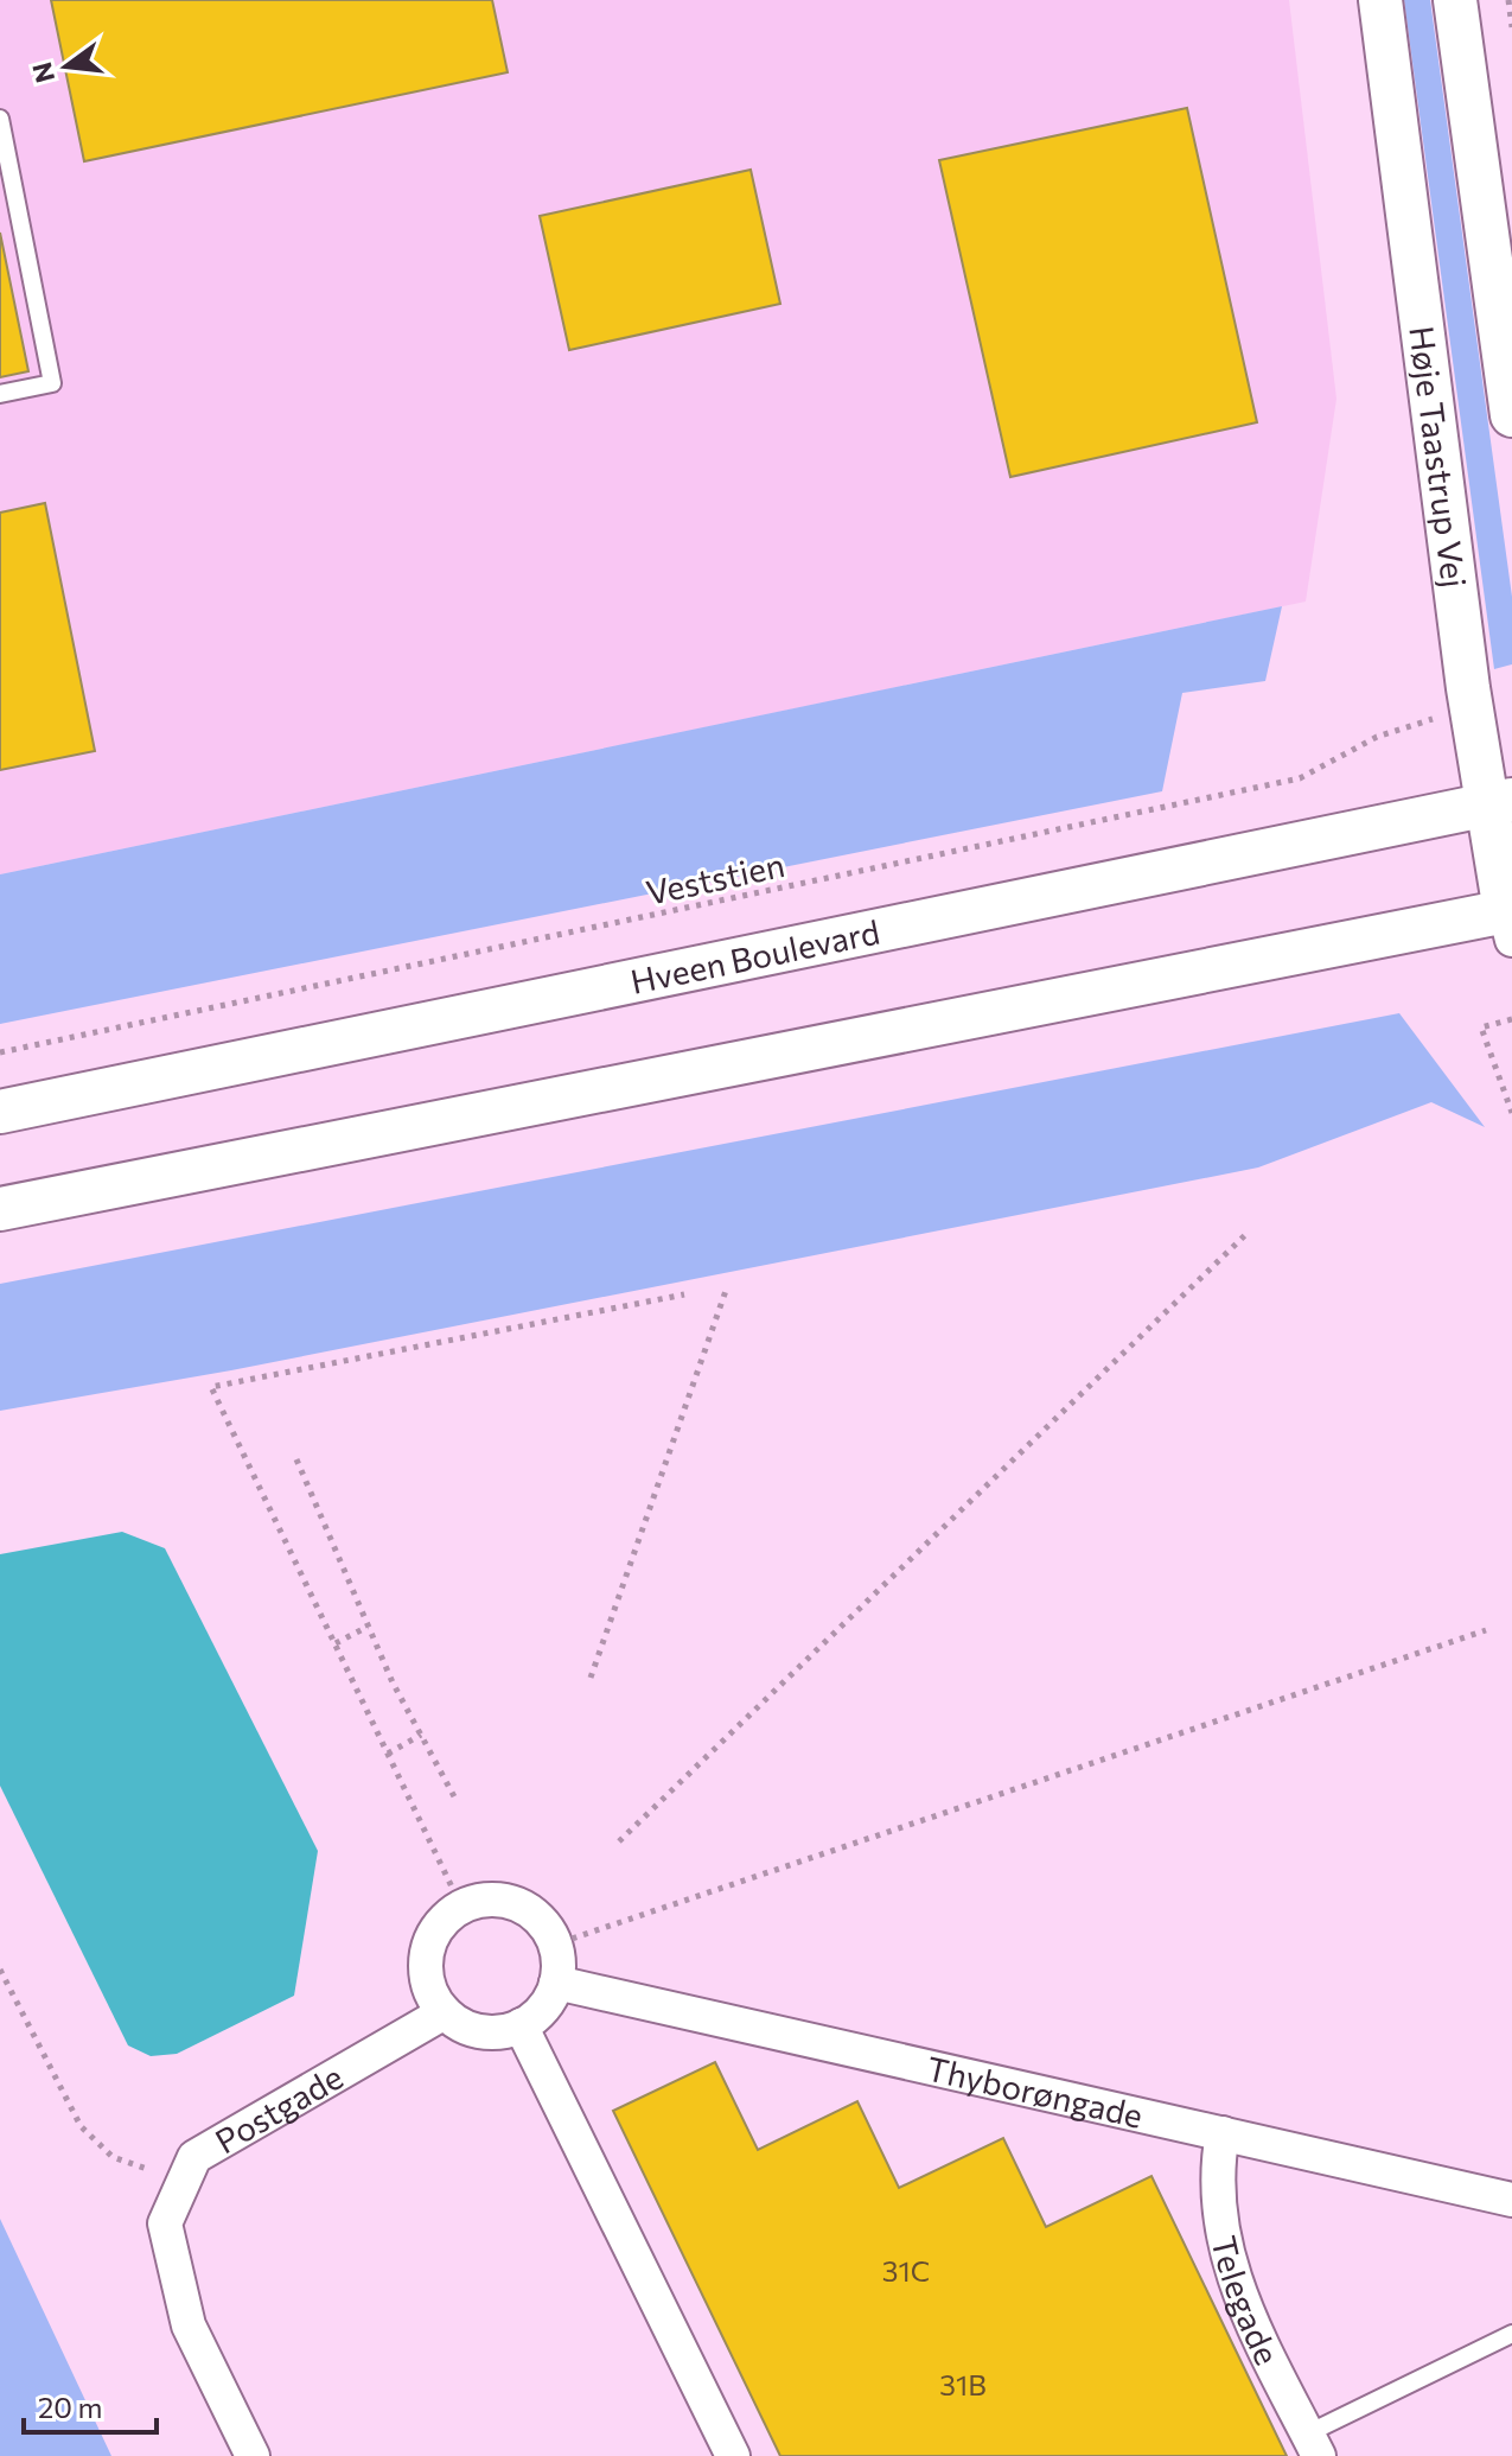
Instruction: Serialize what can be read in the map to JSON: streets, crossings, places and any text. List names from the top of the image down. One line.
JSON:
{"streets":{"street":["Høje Taastrup Vej","Hveen Boulevard","Thyborøngade","Postgade","Telegade"],"path":["Veststien"]},"crossings":[["Høje Taastrup Vej","Hveen Boulevard"],["Thyborøngade","Postgade"],["Thyborøngade","Telegade"]],"house_numbers":["31C","31B"],"scale_bar":"20 m","north":"left"}
